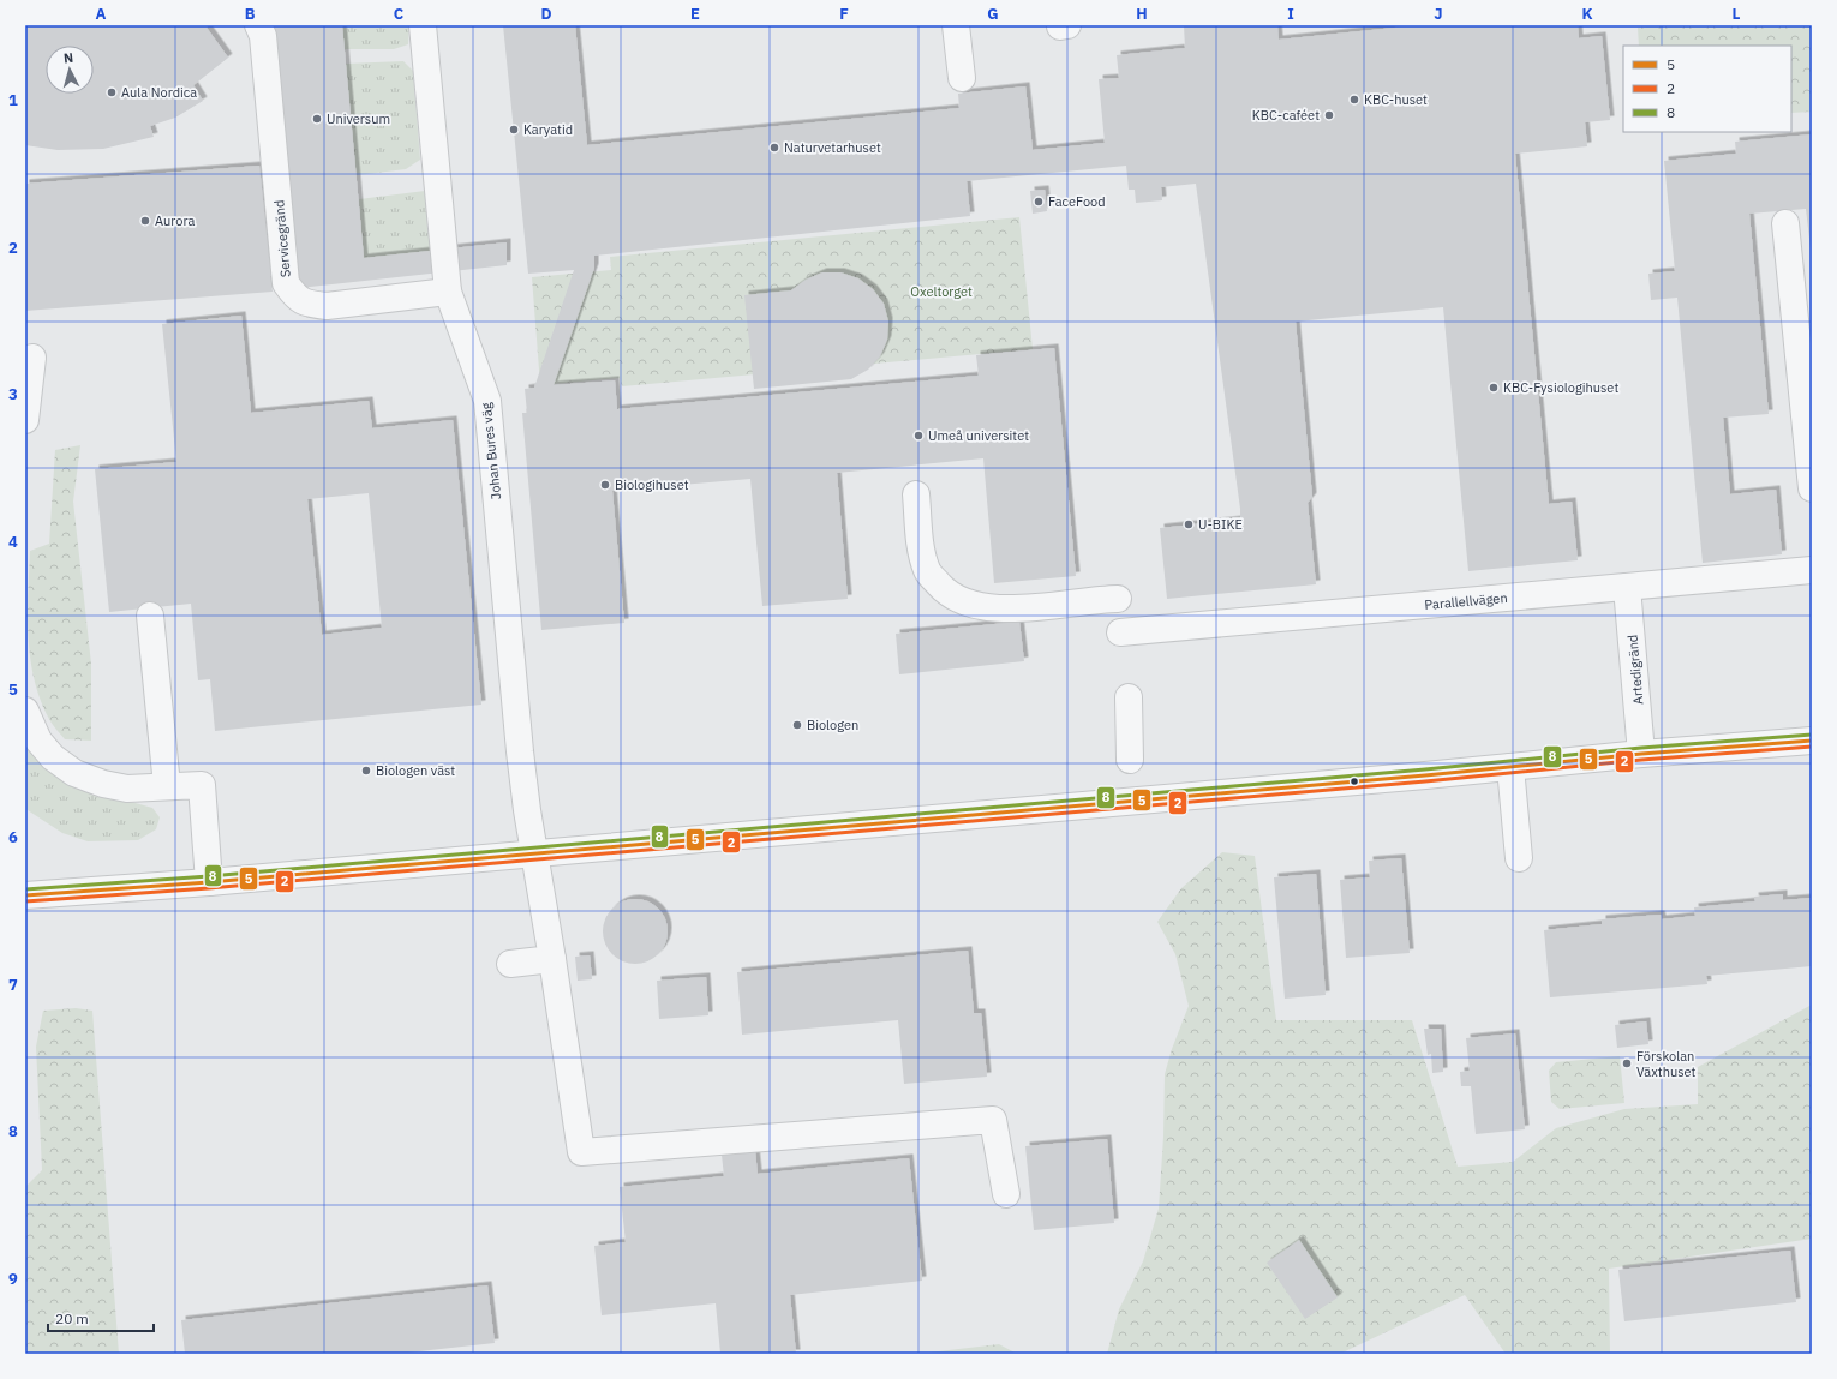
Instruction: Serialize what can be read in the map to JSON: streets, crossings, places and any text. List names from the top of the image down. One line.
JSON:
{"streets":{"street":["Servicegränd","Johan Bures väg","Parallellvägen","Artedigränd"]},"crossings":[["Servicegränd","Johan Bures väg"],["Parallellvägen","Artedigränd"]],"parks":["Oxeltorget"],"places":["Aula Nordica","KBC-huset","KBC-caféet","Universum","Karyatid","Naturvetarhuset","FaceFood","Aurora","KBC-Fysiologihuset","Umeå universitet","Biologihuset","U-BIKE","Biologen","Biologen väst","Förskolan Växthuset"],"lines":["transit line 8","transit line 5","transit line 2"],"legend":["5","2","8"],"scale_bar":"20 m","north":"top","grid":{"columns":["A","B","C","D","E","F","G","H","I","J","K","L"],"rows":["1","2","3","4","5","6","7","8","9"]}}
